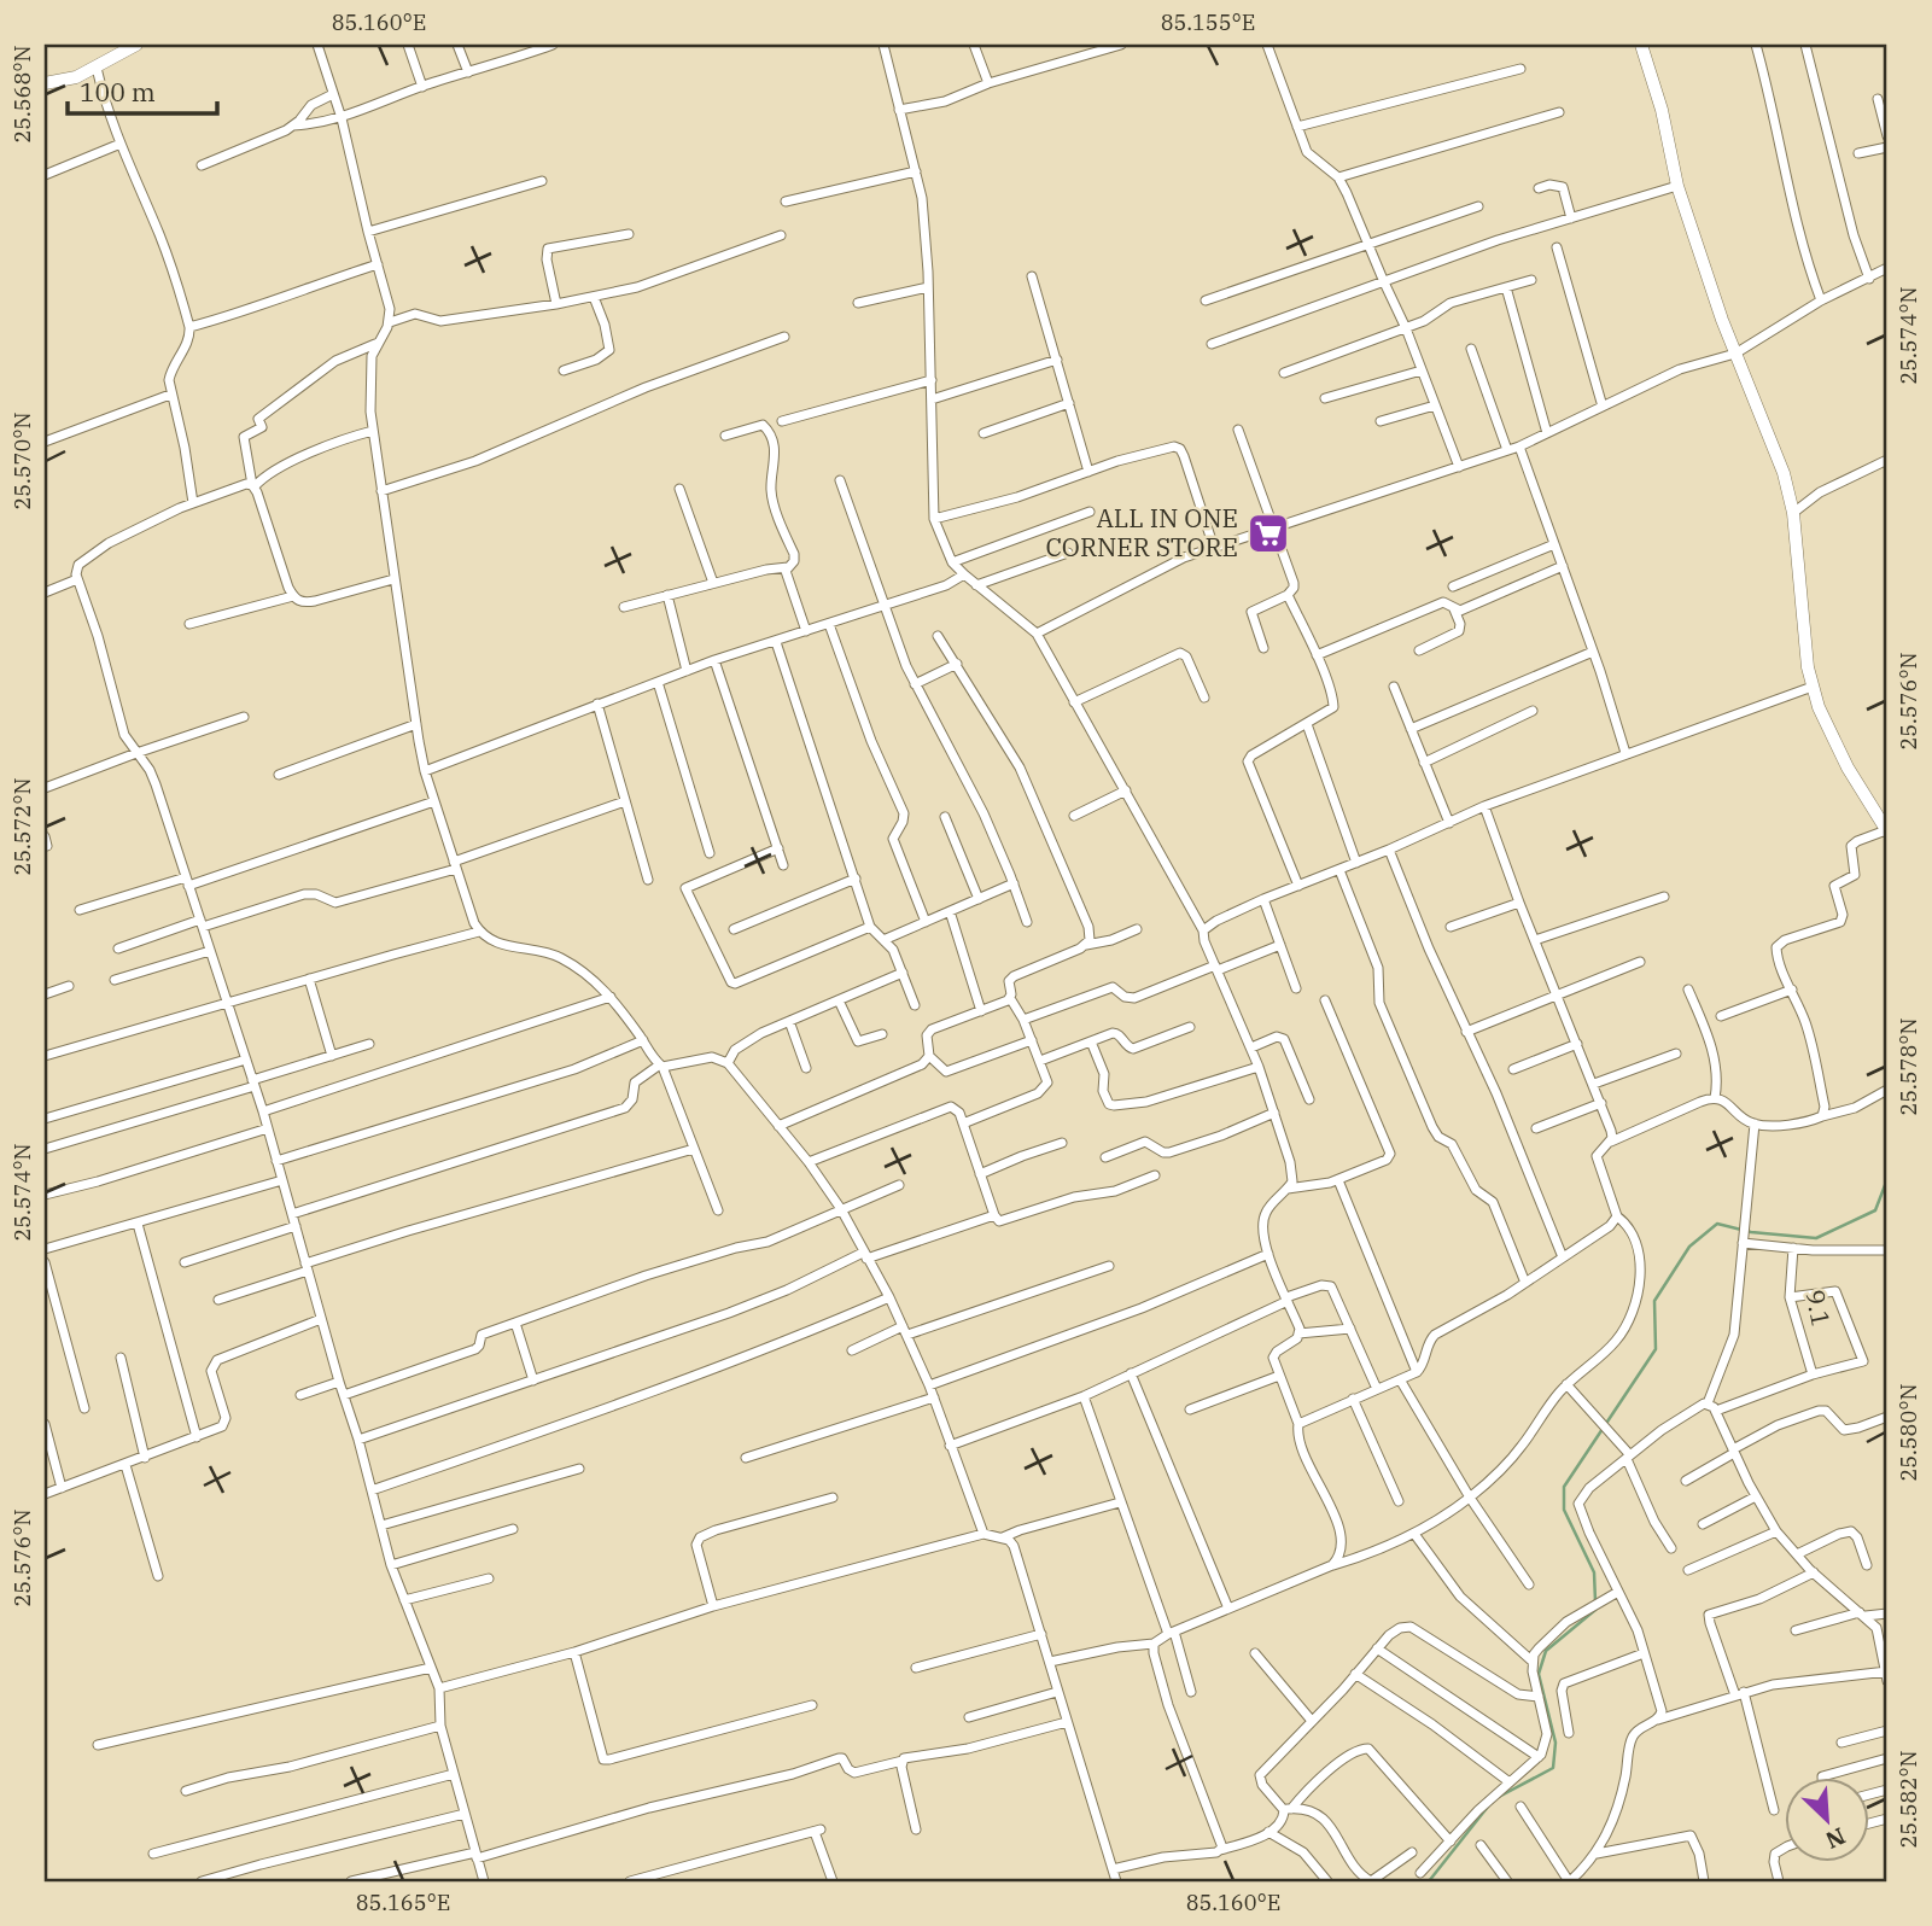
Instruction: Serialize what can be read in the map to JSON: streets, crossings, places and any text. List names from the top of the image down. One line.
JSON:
{"streets":{"street":["9.1"]},"places":{"supermarket":["ALL IN ONE CORNER STORE"]},"scale_bar":"100 m","north":"bottom right","coordinates":["85.160°E","85.155°E","25.568°N","25.574°N","25.570°N","25.576°N","25.572°N","25.578°N","25.580°N","25.582°N","85.165°E"]}
